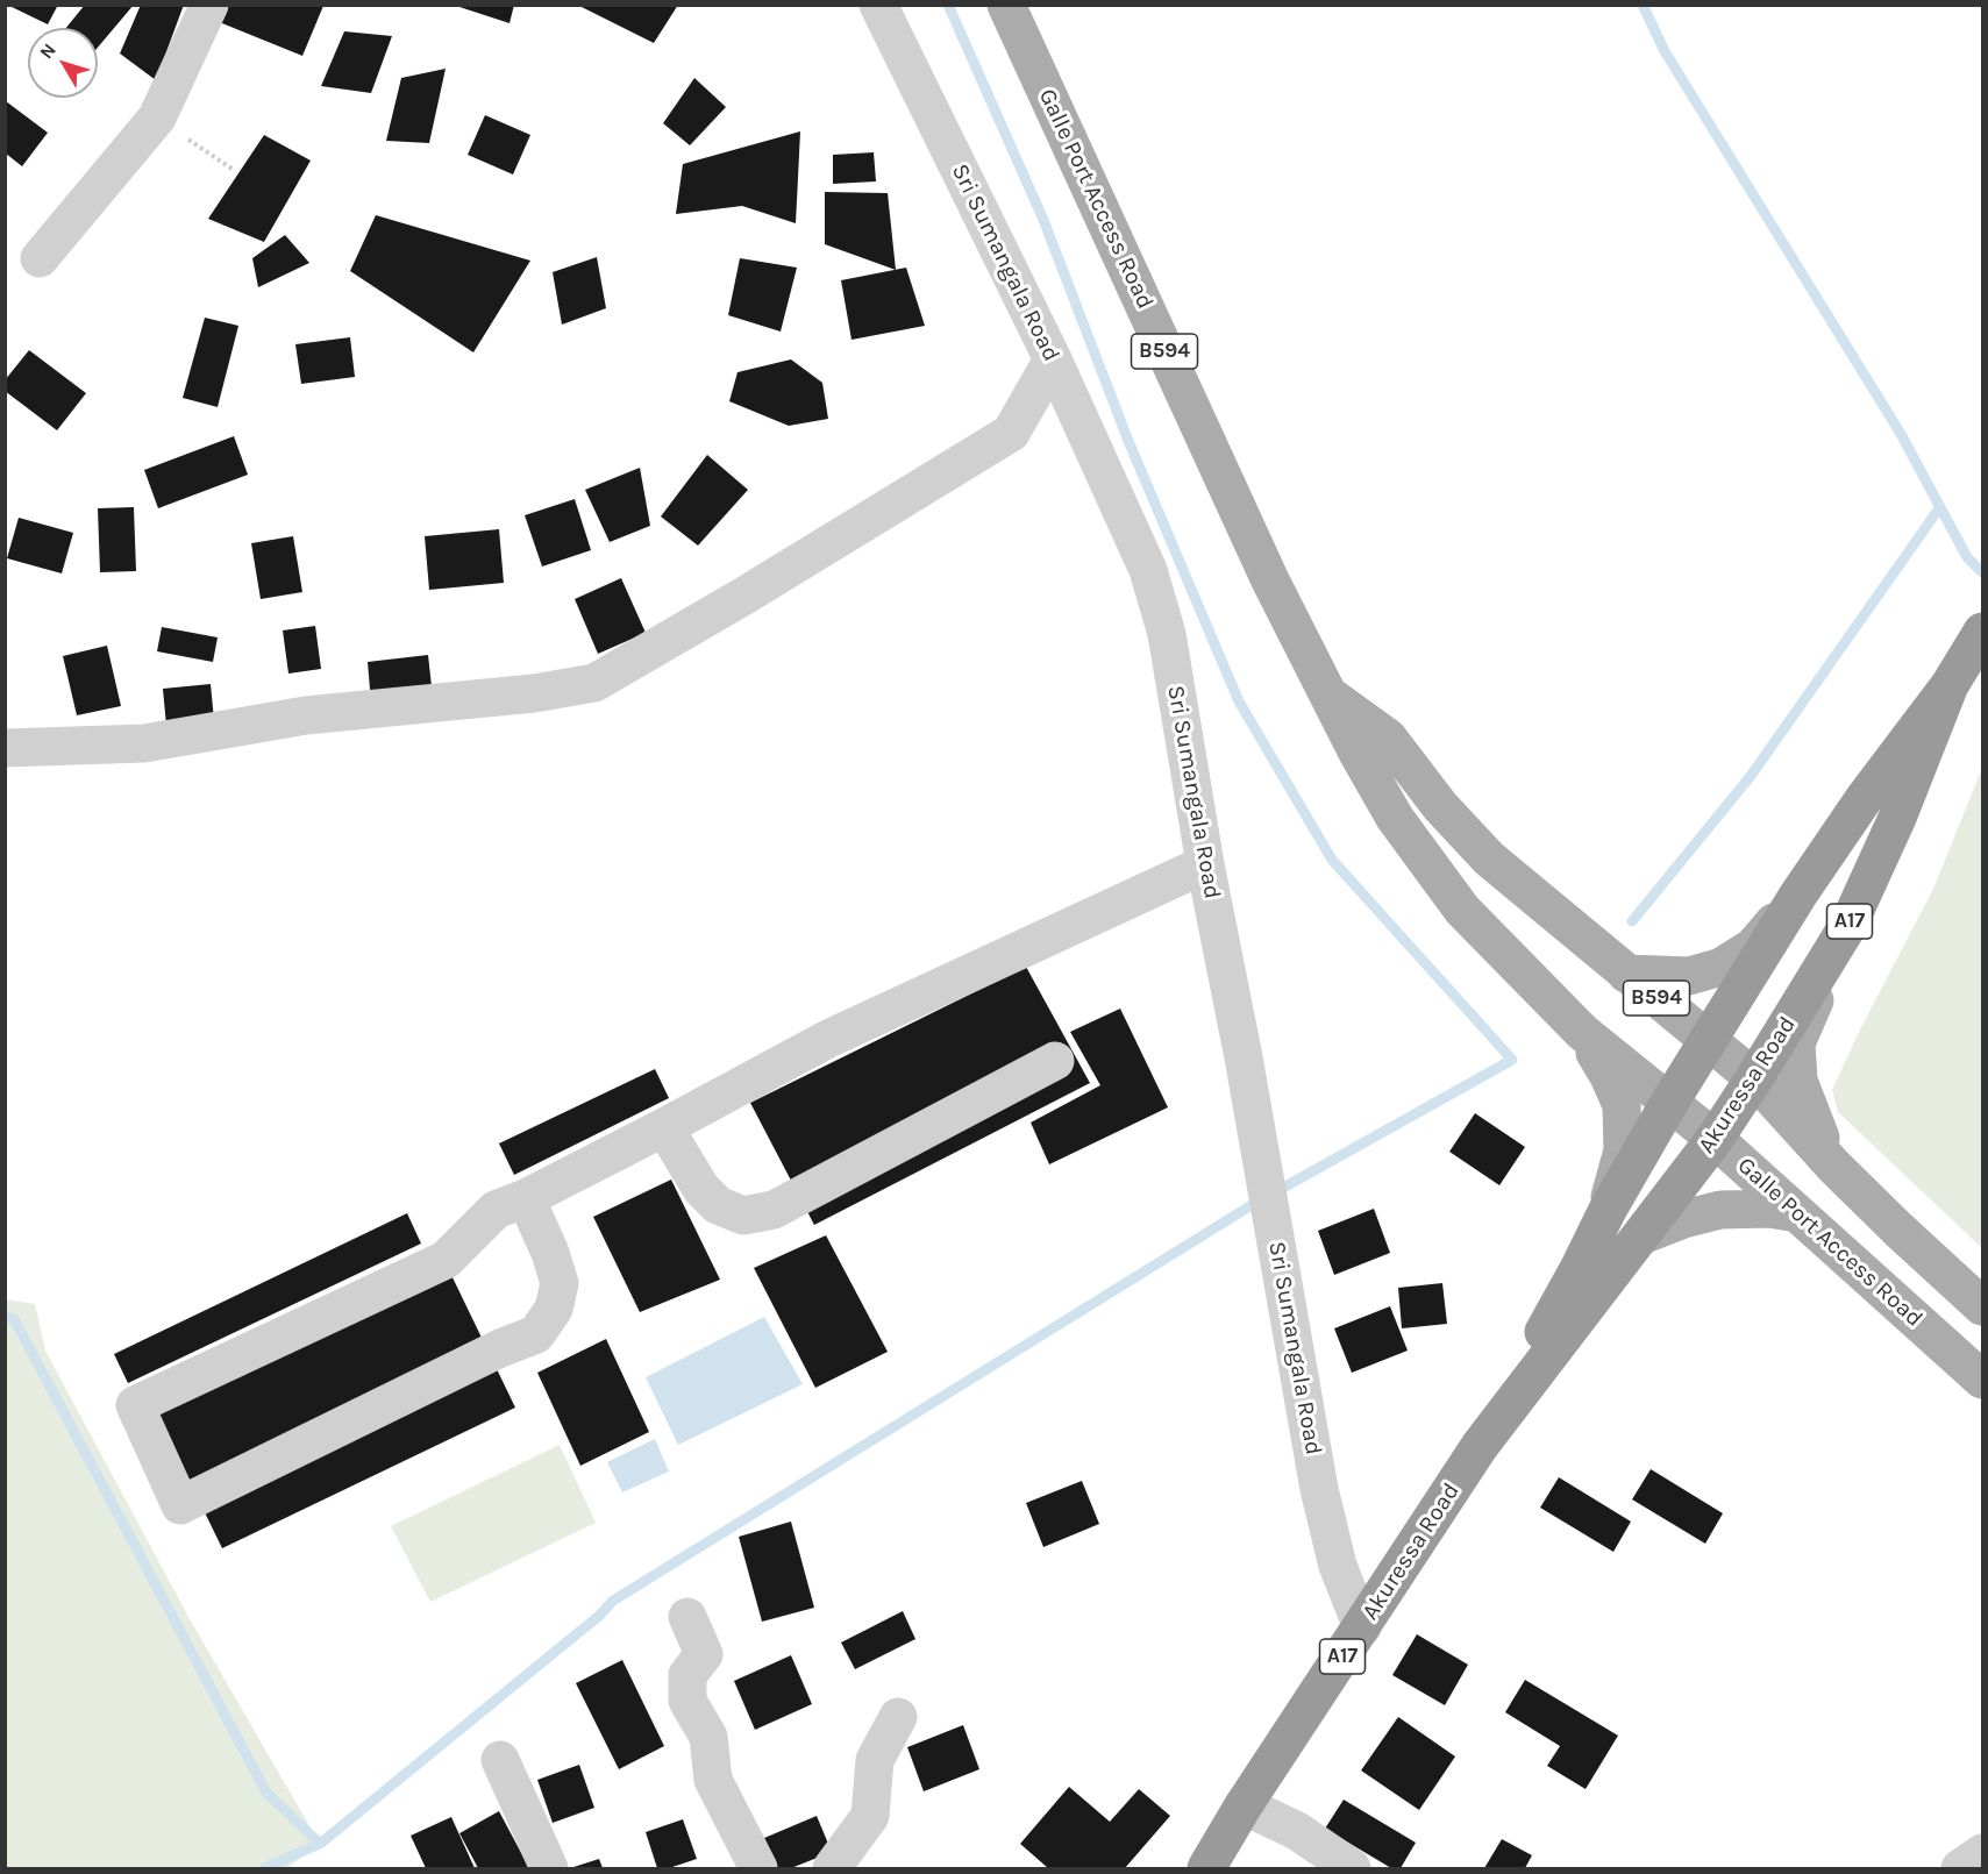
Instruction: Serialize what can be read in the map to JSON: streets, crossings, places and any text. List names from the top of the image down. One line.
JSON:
{"streets":{"highway":["A17","Akuressa Road"],"main road":["Galle Port Access Road","B594"],"street":["Sri Sumangala Road"]},"crossings":[["Galle Port Access Road","Akuressa Road"],["Sri Sumangala Road","Akuressa Road"]],"north":"top left"}
